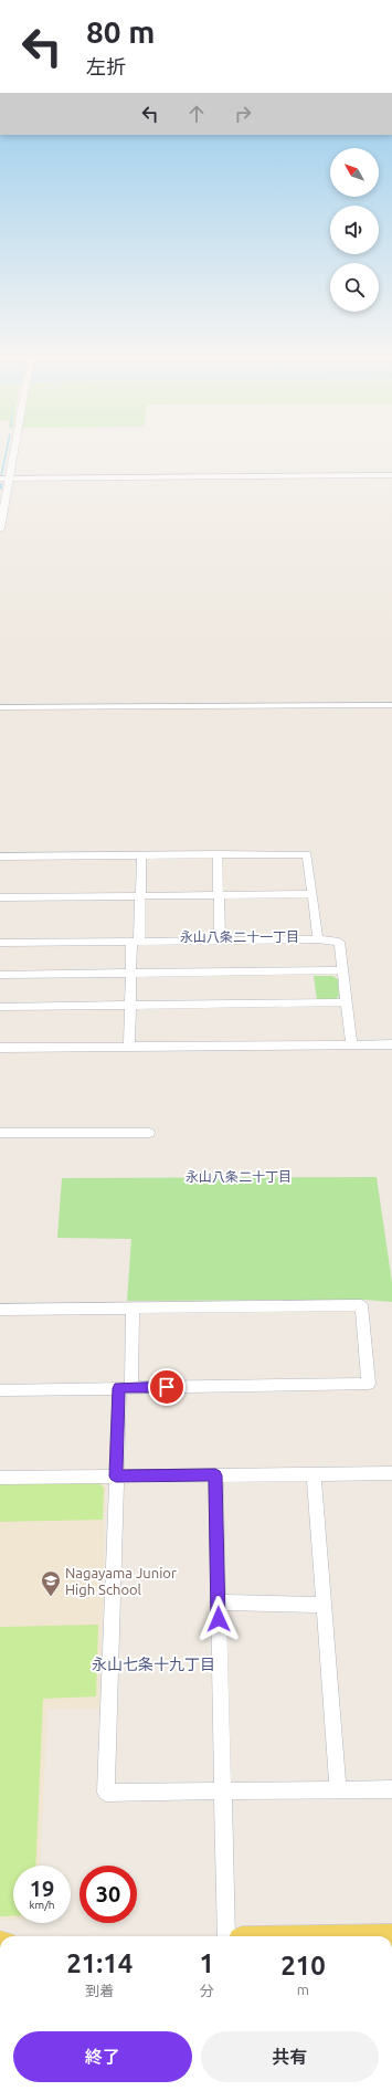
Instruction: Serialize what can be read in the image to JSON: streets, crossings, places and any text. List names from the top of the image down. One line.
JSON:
{"districts":["永山八条二十一丁目","永山八条二十丁目","永山七条十九丁目"],"places":{"school or university":["Nagayama Junior High School"]},"north":"top left","page":{"turn":["80 m","左折"],"speed":"19 km/h","limit":"30","eta":["21:14","到着","1","分","210","m"],"buttons":["終了","共有"]}}
